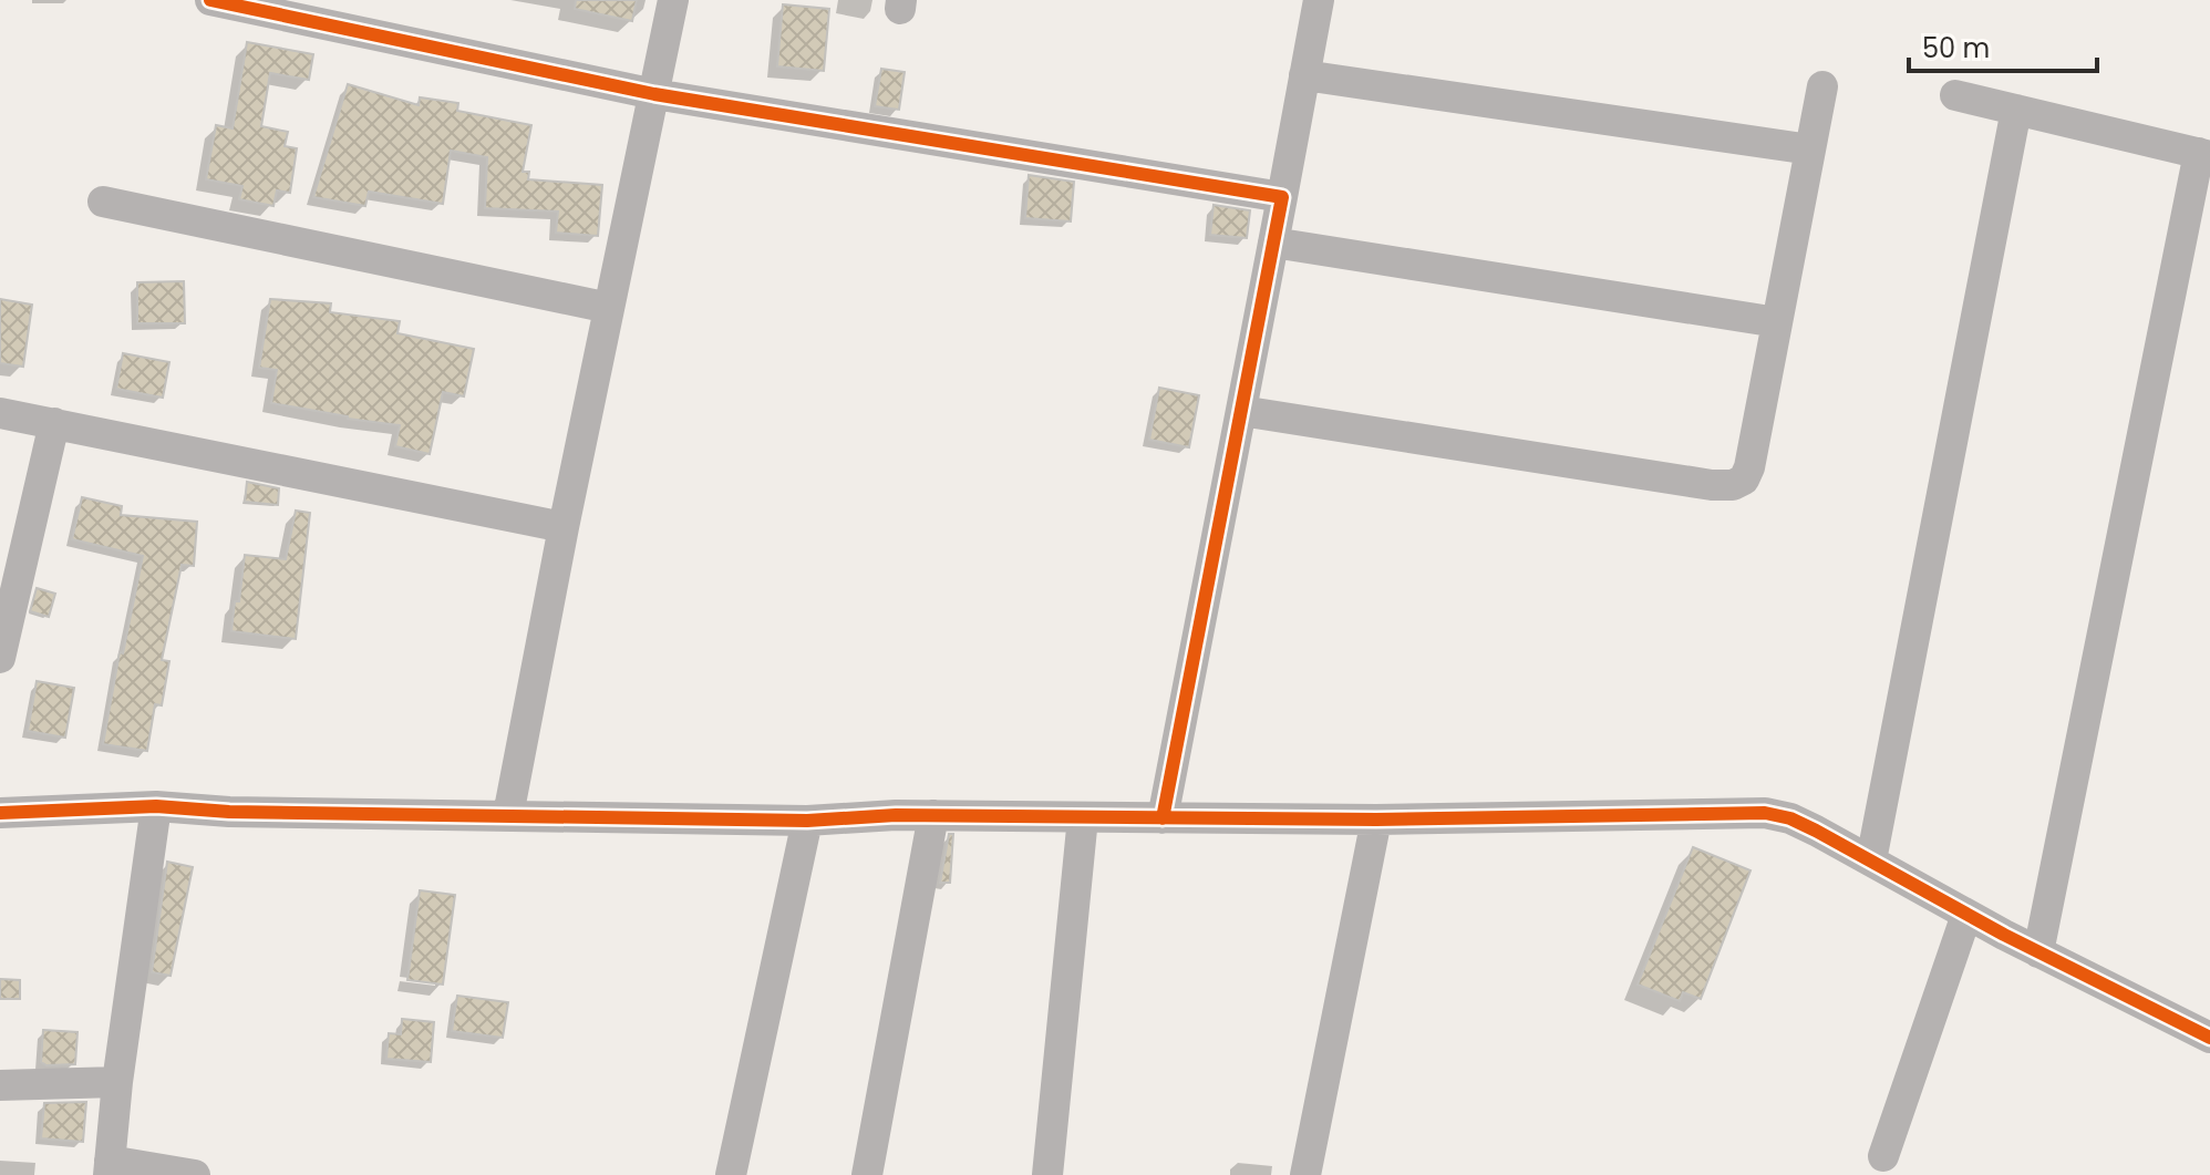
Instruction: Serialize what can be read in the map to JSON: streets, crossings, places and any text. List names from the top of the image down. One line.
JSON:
{"scale_bar":"50 m"}
